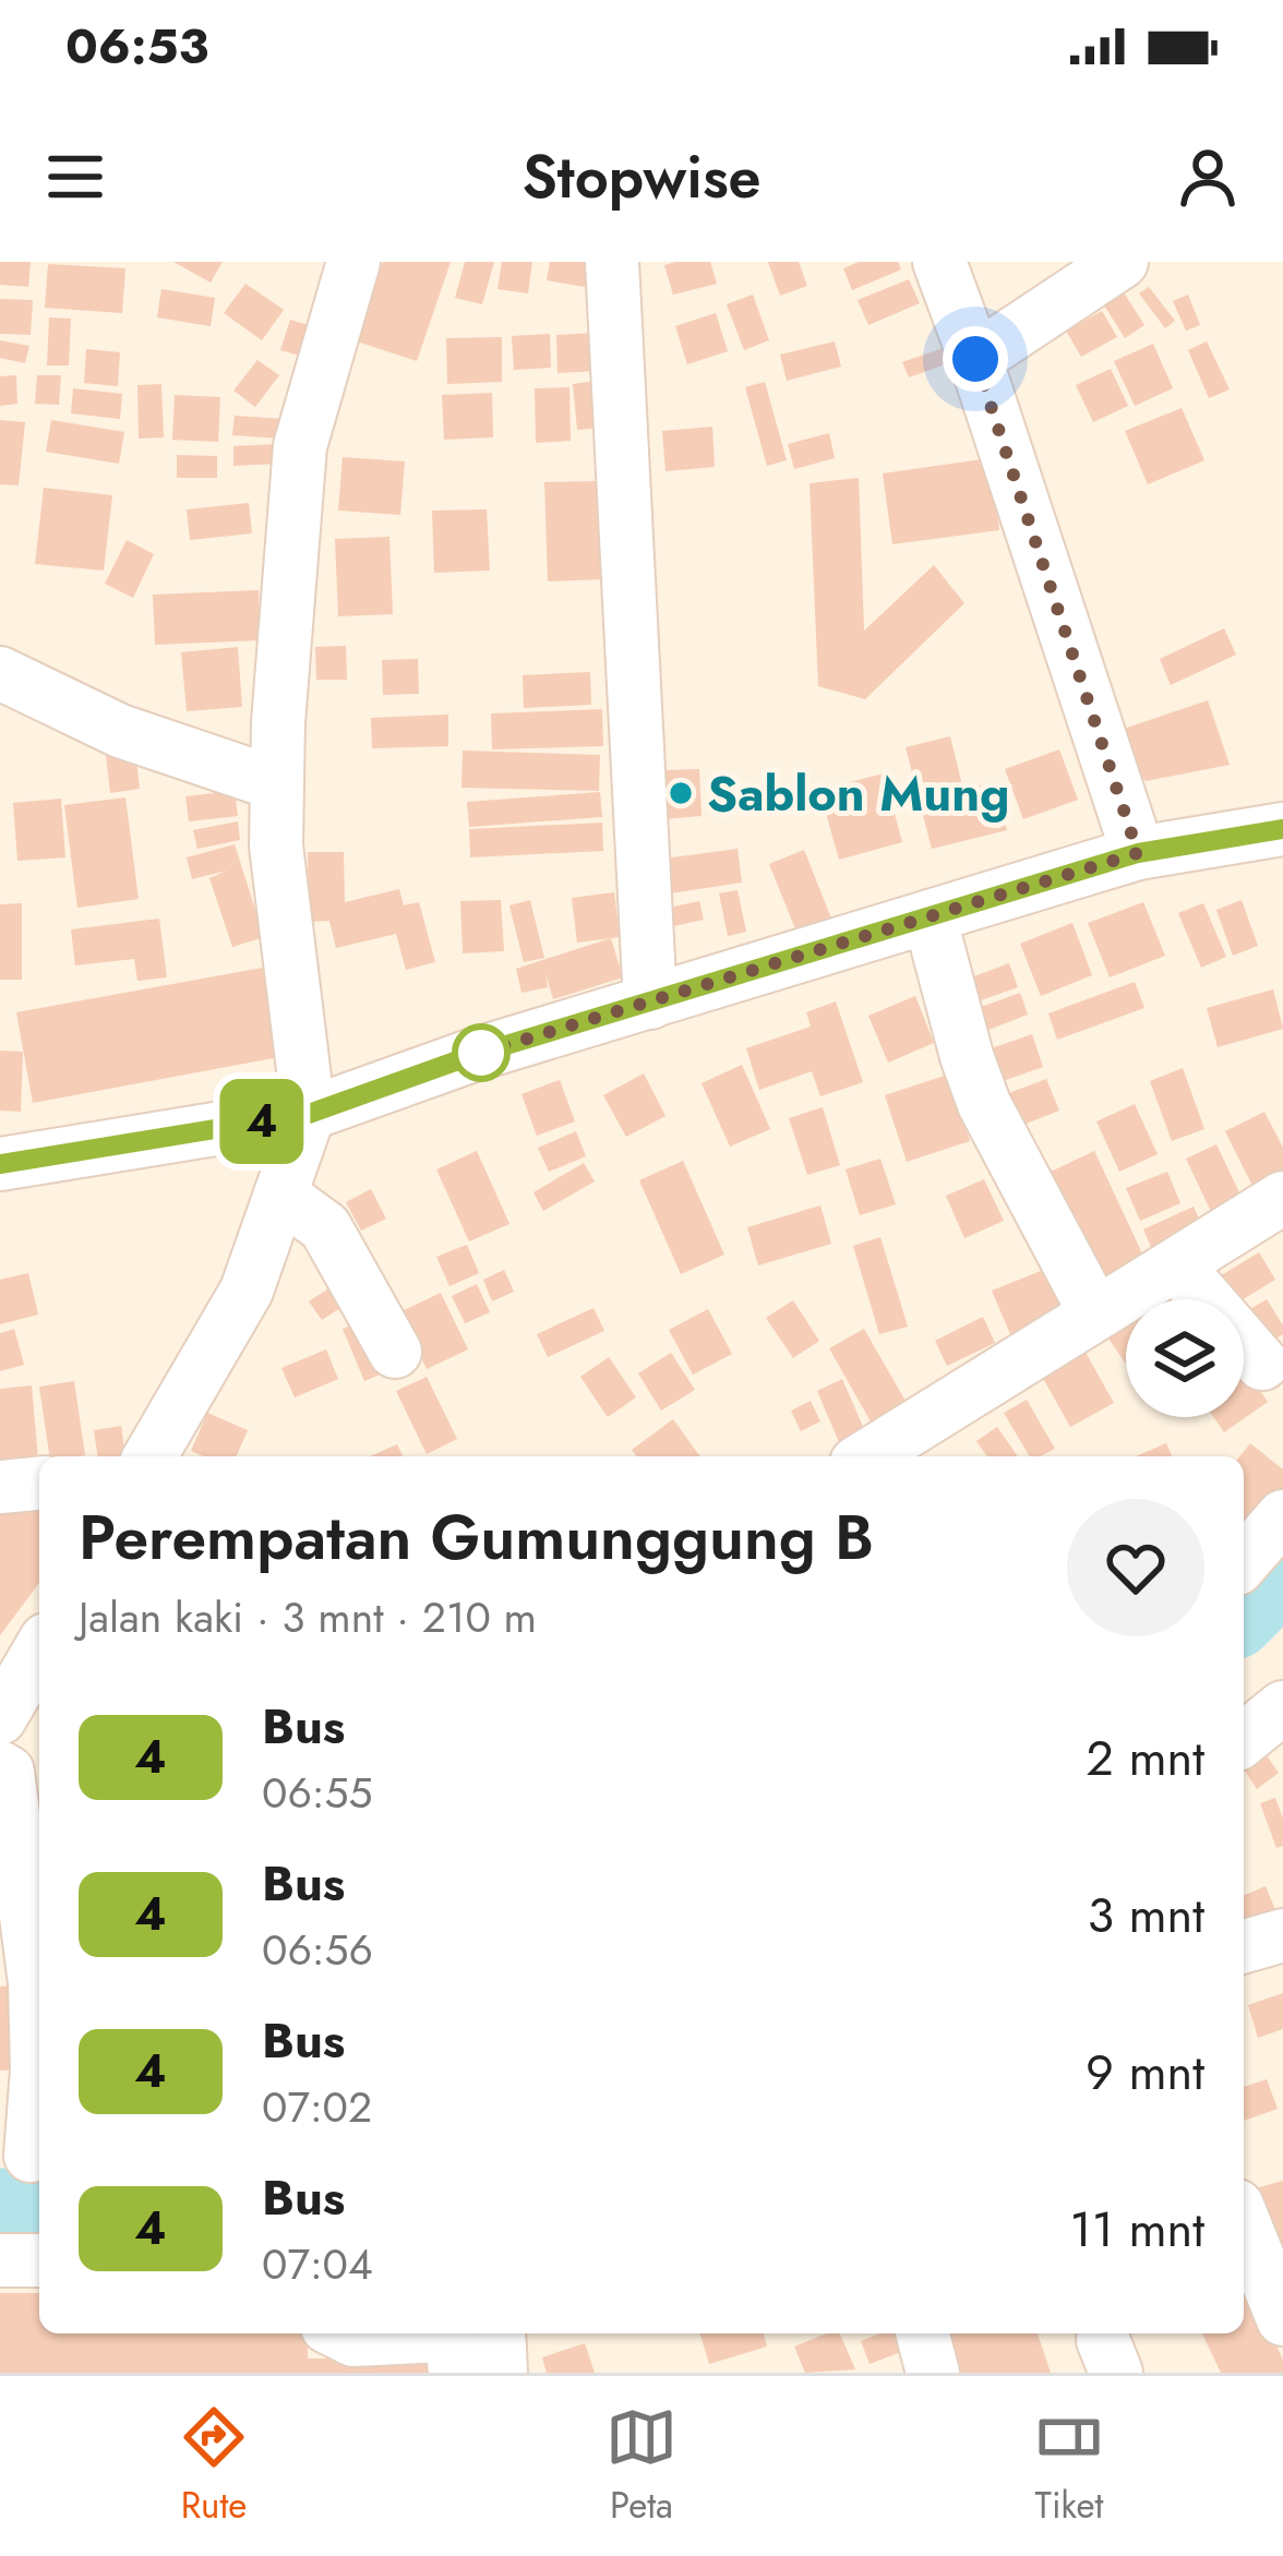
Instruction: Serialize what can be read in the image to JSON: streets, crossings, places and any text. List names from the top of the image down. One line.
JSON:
{"places":["Sablon Mung"],"lines":["bus line 4"],"page":{"status":"06:53","header":"Stopwise","on_map":"4","heading":["Perempatan Gumunggung B","Jalan kaki · 3 mnt · 210 m"],"list":[{"mark":"4","name":"Bus","note":"06:55","value":"2 mnt"},{"mark":"4","name":"Bus","note":"06:56","value":"3 mnt"},{"mark":"4","name":"Bus","note":"07:02","value":"9 mnt"},{"mark":"4","name":"Bus","note":"07:04","value":"11 mnt"}],"tabs":["Rute","Peta","Tiket"]}}
